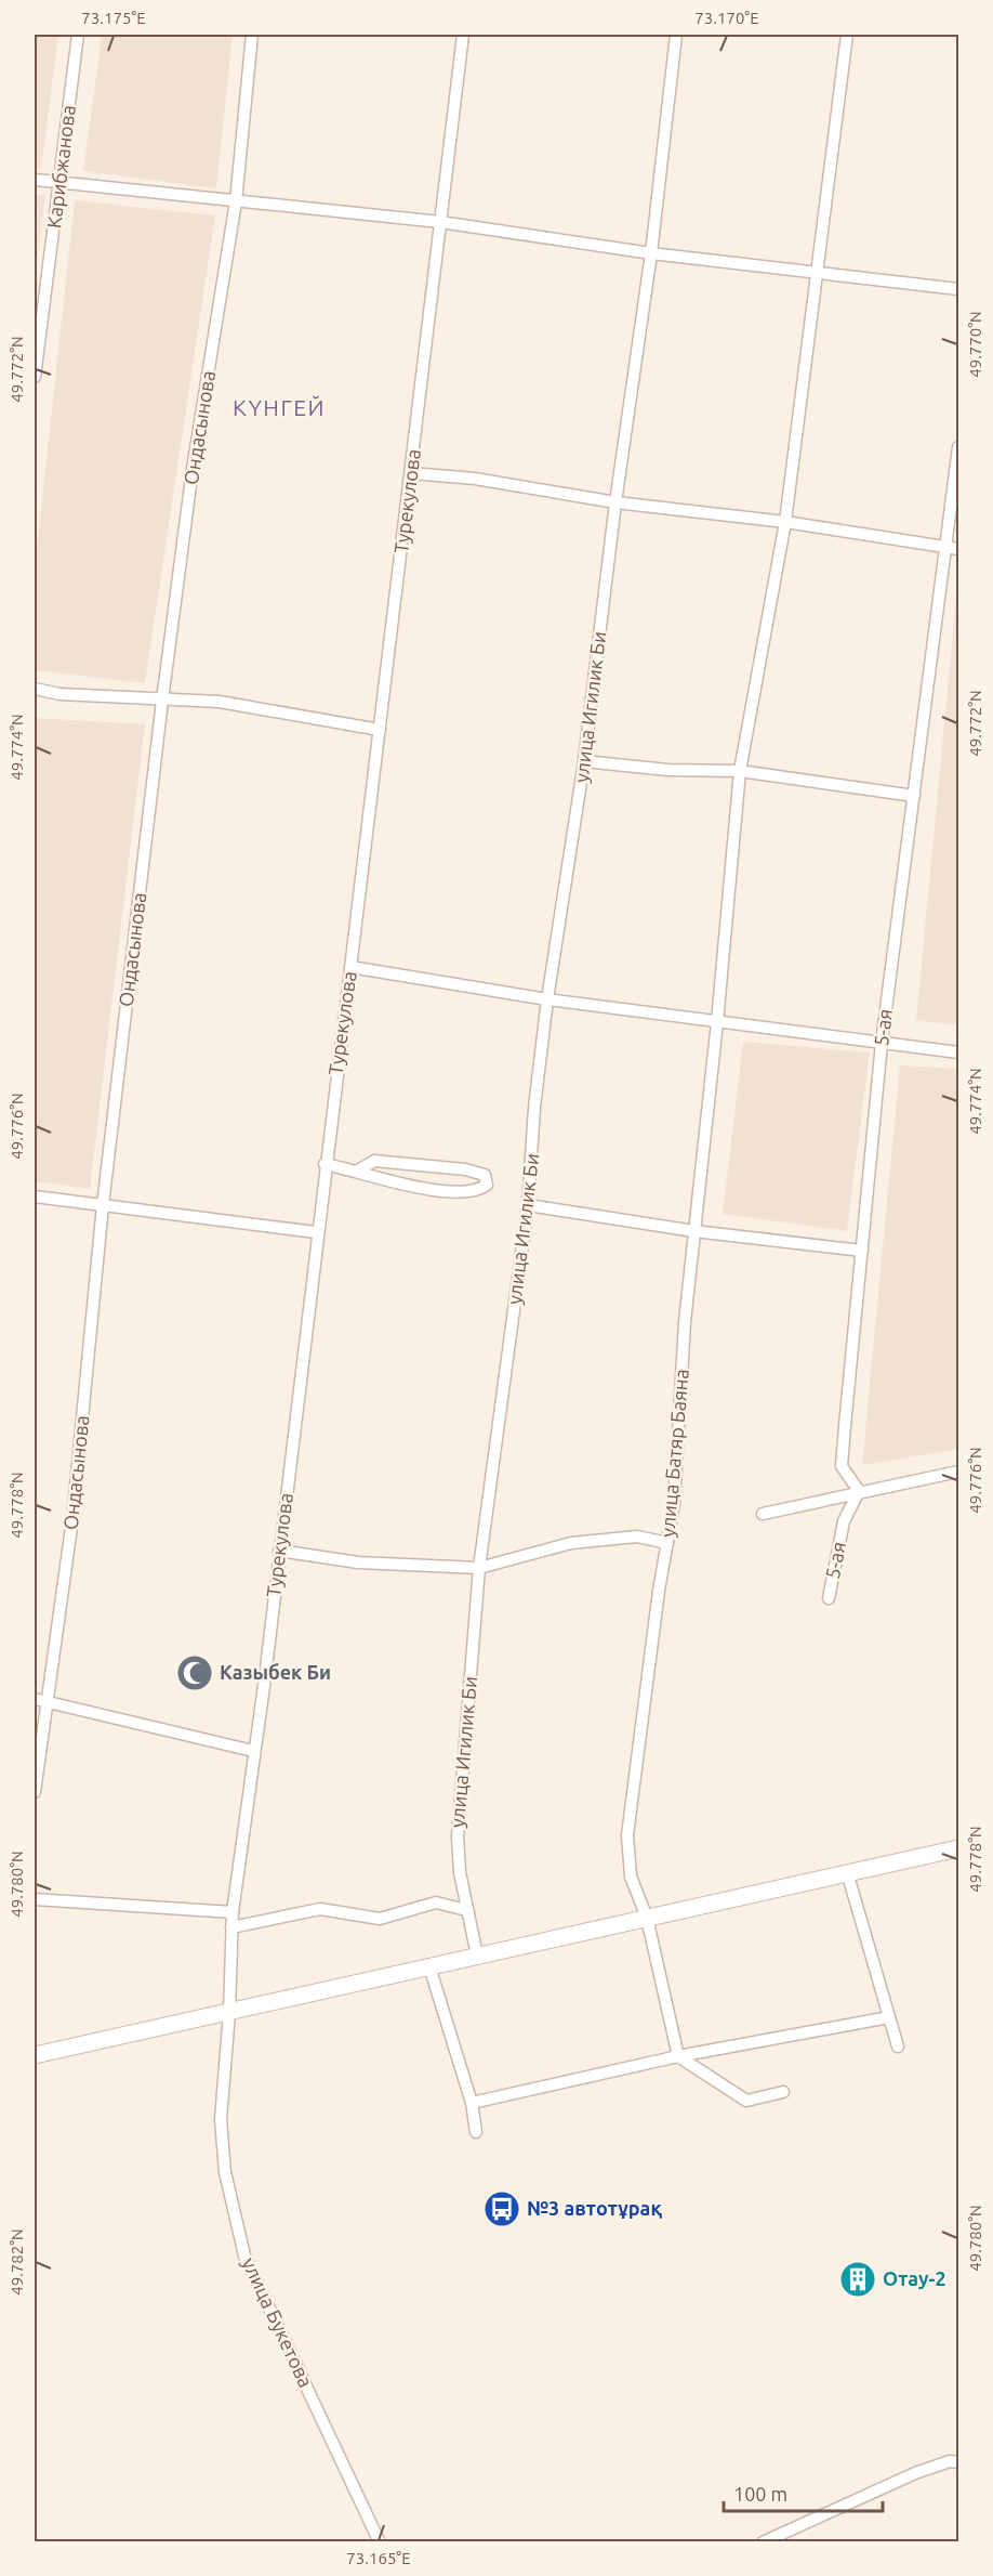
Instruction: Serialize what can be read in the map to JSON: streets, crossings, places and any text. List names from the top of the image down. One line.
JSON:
{"streets":{"street":["Карибжанова","Ондасынова","Турекулова","улица Игилик Би","5-ая","улица Батяр Баяна","улица Букетова"]},"crossings":[["Турекулова","улица Букетова"]],"districts":["КҮНГЕЙ"],"places":{"mosque":["Казыбек Би"],"bus stop":["№3 автотұрақ"],"building":["Отау-2"]},"scale_bar":"100 m","coordinates":["73.175°E","73.170°E","49.770°N","49.772°N","49.774°N","49.776°N","49.778°N","49.780°N","49.782°N","73.165°E"]}
